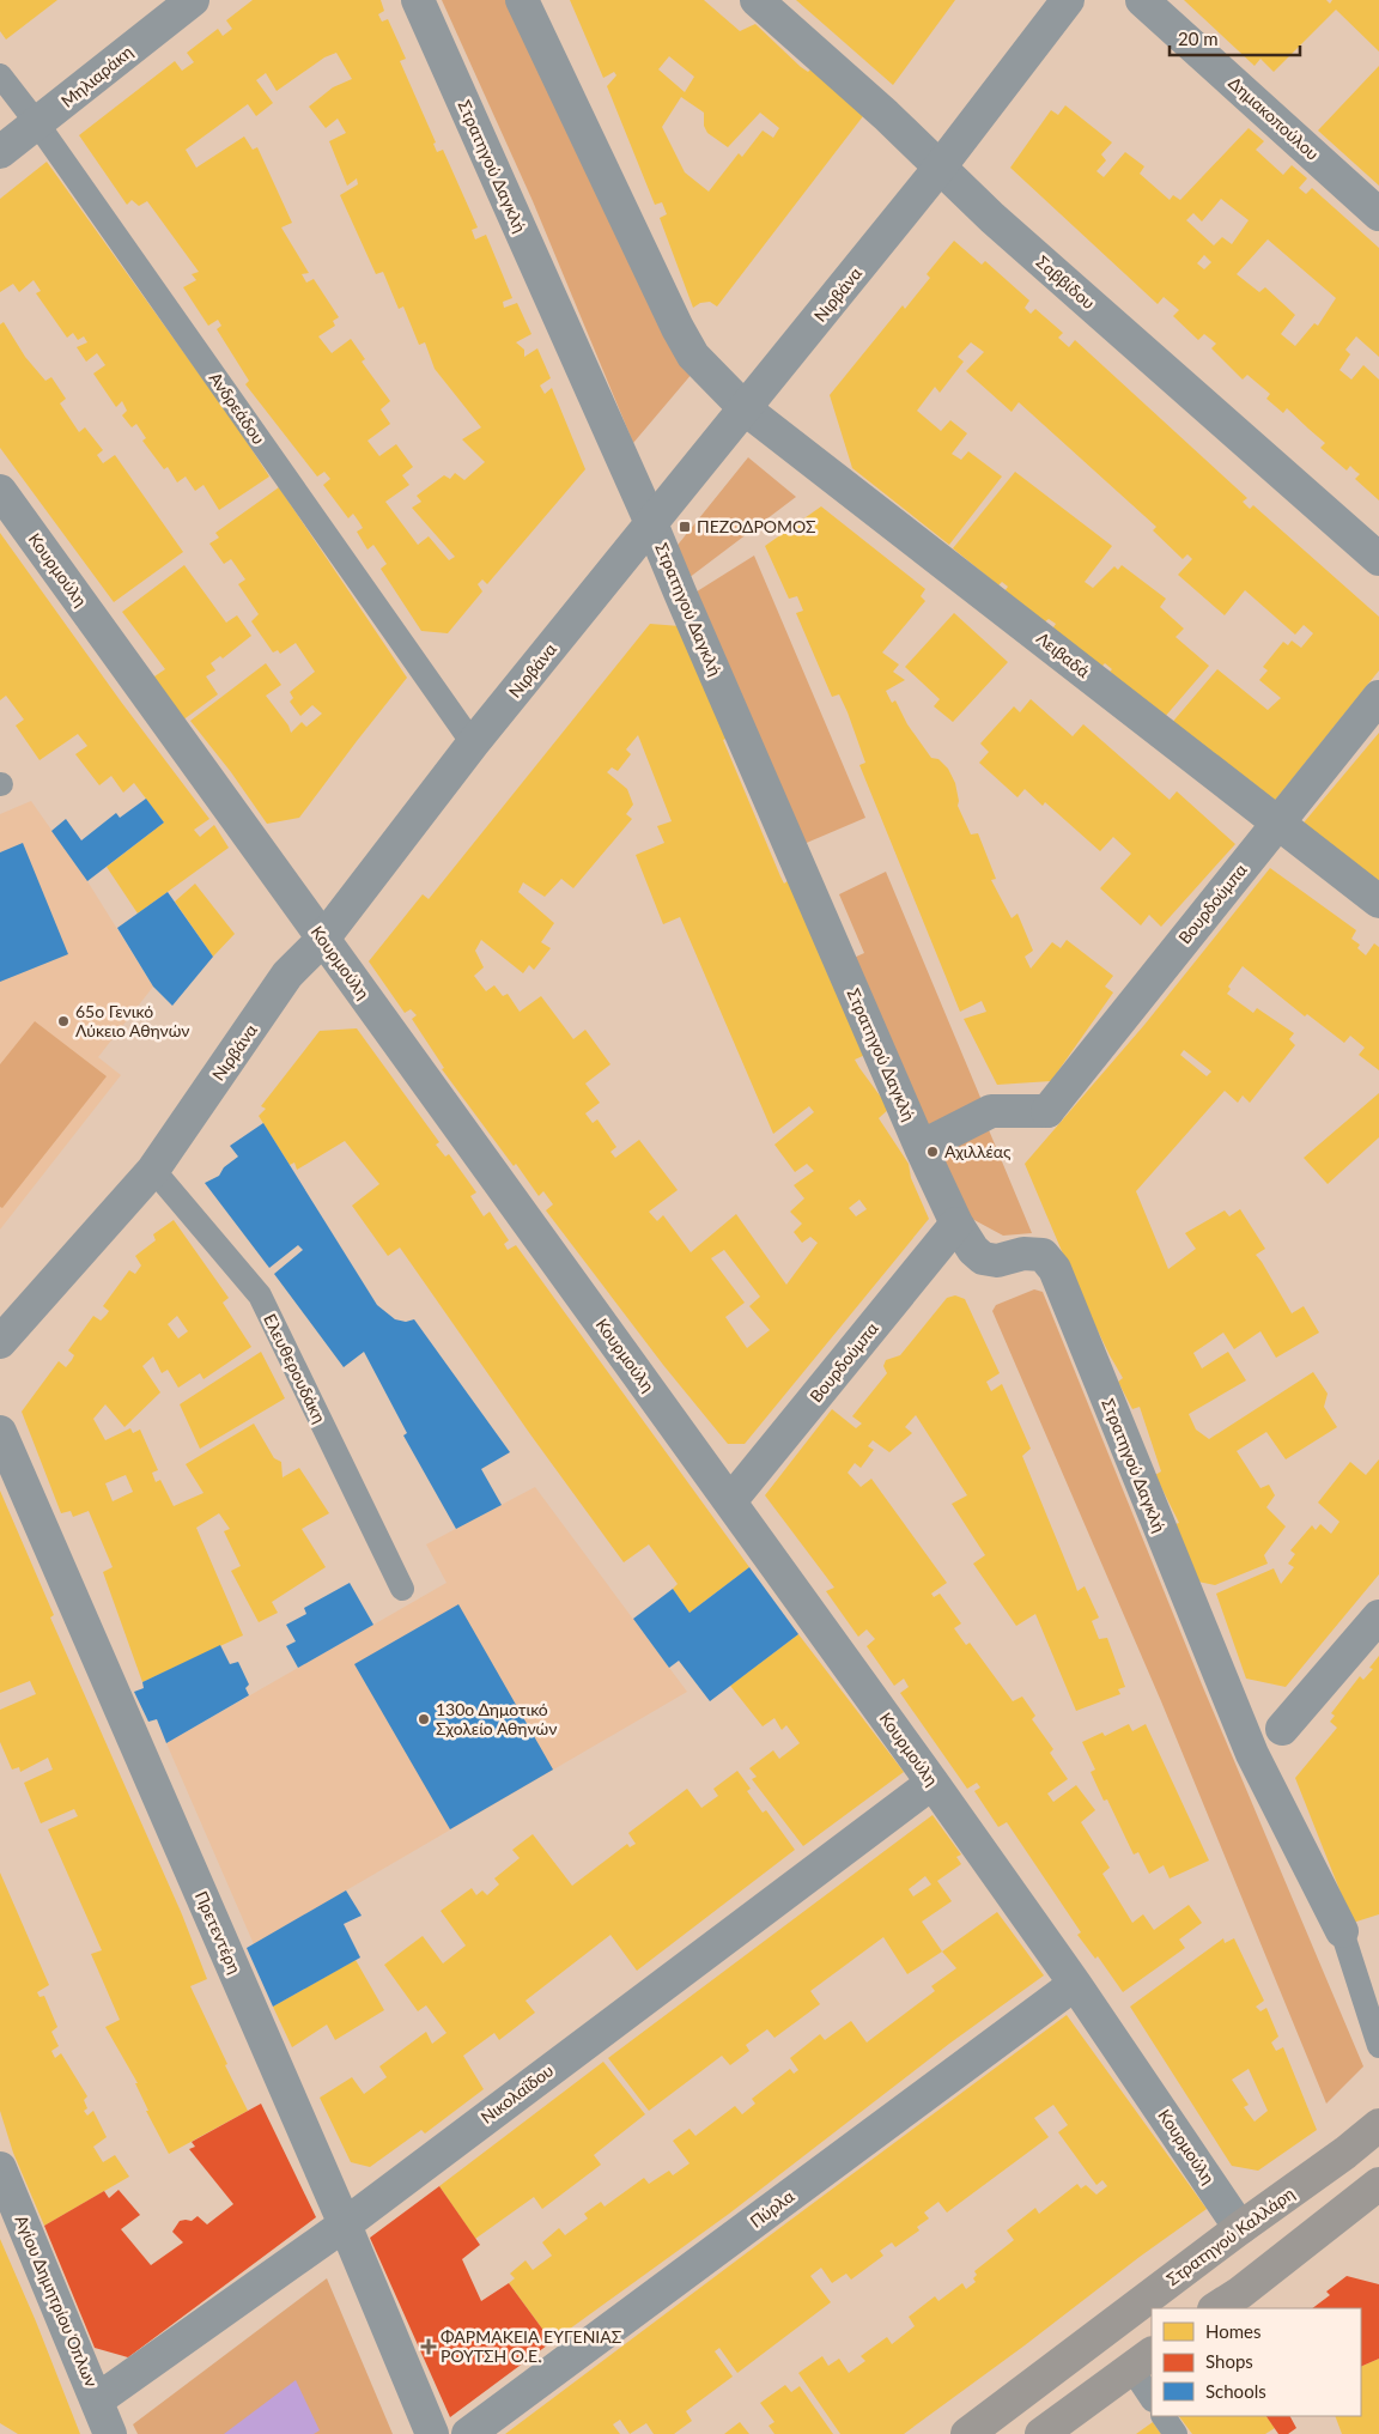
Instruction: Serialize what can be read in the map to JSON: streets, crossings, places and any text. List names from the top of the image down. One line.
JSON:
{"streets":{"main road":["Στρατηγού Καλλάρη"],"street":["Μηλιαράκη","Δημακοπούλου","Στρατηγού Δαγκλή","Σαββίδου","Νιρβάνα","Κουρμούλη","Λειβαδά","Βουρδούμπα","Πρετεντέρη","Νικολαΐδου","Πύρλα","Αγίου Δημητρίου Όπλων"],"lane":["Ανδρεάδου","Ελευθερουδάκη"]},"crossings":[["Μηλιαράκη","Ανδρεάδου"],["Στρατηγού Δαγκλή","Νιρβάνα"],["Στρατηγού Δαγκλή","Βουρδούμπα"],["Σαββίδου","Νιρβάνα"],["Νιρβάνα","Ανδρεάδου"],["Νιρβάνα","Κουρμούλη"],["Νιρβάνα","Λειβαδά"],["Νιρβάνα","Ελευθερουδάκη"],["Κουρμούλη","Βουρδούμπα"],["Κουρμούλη","Νικολαΐδου"],["Κουρμούλη","Πύρλα"],["Κουρμούλη","Στρατηγού Καλλάρη"],["Λειβαδά","Βουρδούμπα"],["Πρετεντέρη","Νικολαΐδου"],["Νικολαΐδου","Αγίου Δημητρίου Όπλων"]],"places":{"transit":["ΠΕΖΟΔΡΟΜΟΣ"],"other":["65ο Γενικό Λύκειο Αθηνών","Αχιλλέας","130ο Δημοτικό Σχολείο Αθηνών"],"health":["ΦΑΡΜΑΚΕΊΑ ΕΥΓΕΝΊΑΣ ΡΟΎΤΣΗ Ο.Ε."]},"legend":["Homes","Shops","Schools"],"scale_bar":"20 m"}
